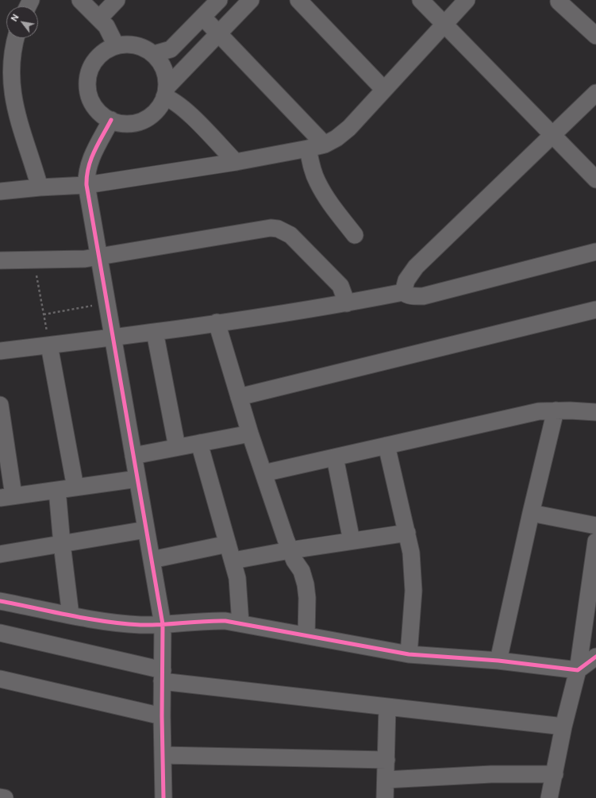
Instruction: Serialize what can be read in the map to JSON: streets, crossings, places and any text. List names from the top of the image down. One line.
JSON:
{"north":"top left"}
